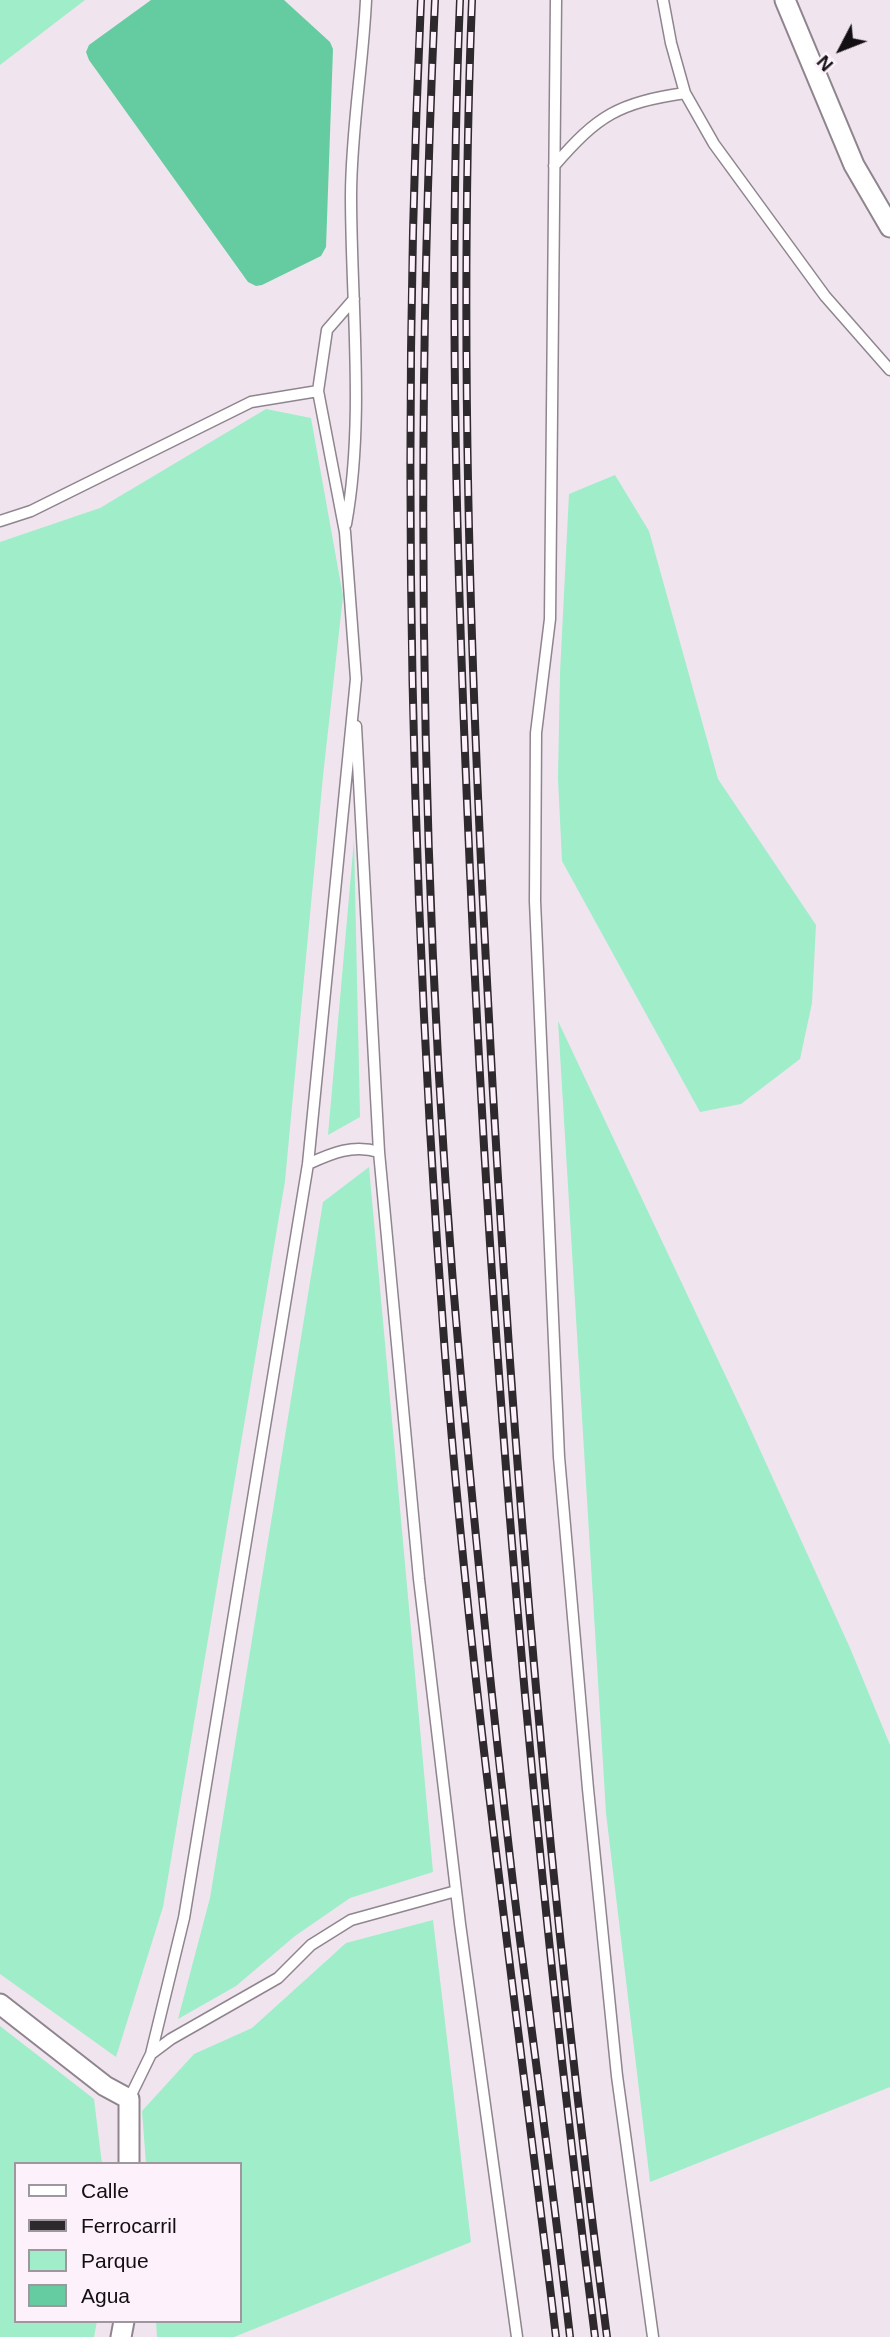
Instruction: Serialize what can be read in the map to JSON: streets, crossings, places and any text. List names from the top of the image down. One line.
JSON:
{"legend":["Calle","Ferrocarril","Parque","Agua"],"north":"bottom left"}
